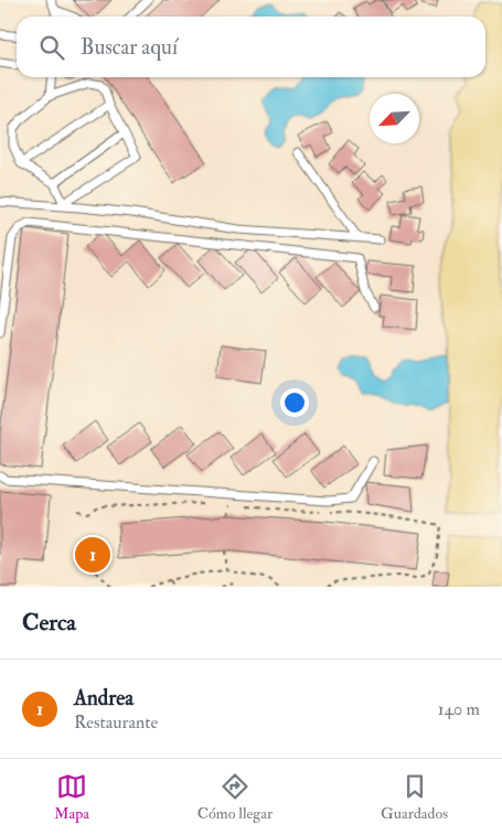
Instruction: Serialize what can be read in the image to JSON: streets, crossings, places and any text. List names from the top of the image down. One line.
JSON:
{"north":"bottom left","page":{"search":"Buscar aquí","pins":"1","heading":"Cerca","list":[{"mark":"1","name":"Andrea","note":"Restaurante","value":"140 m"}],"nav":["Mapa","Cómo llegar","Guardados"]}}
